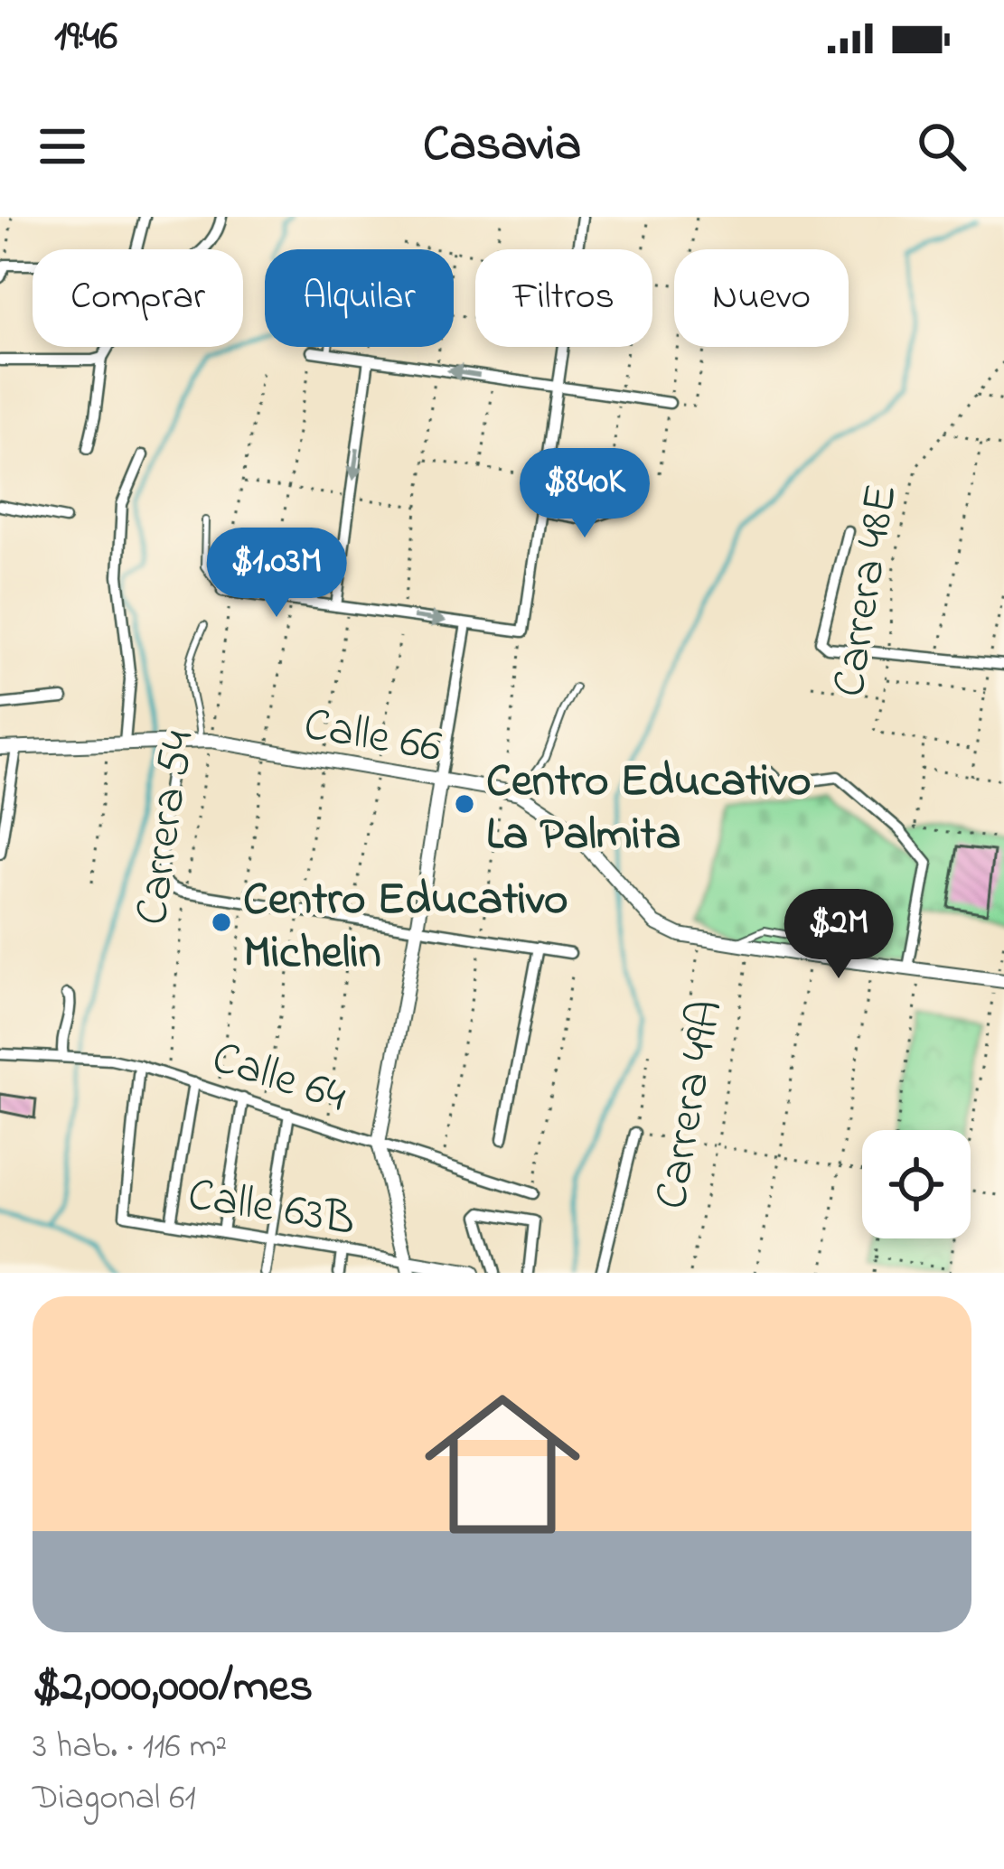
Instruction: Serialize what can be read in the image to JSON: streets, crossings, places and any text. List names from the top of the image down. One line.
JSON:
{"streets":{"street":["Calle 66","Calle 64","Calle 63B"],"path":["Carrera 48E","Carrera 54","Carrera 49A"]},"crossings":[["Calle 66","Carrera 54"],["Carrera 54","Calle 64"],["Calle 64","Calle 63B"]],"places":["Centro Educativo La Palmita","Centro Educativo Michelin"],"page":{"status":"19:46","header":"Casavia","chip":["Comprar","Alquilar","Filtros","Nuevo"],"price":["$840K","$1.03M","$2M"],"list":[{"name":"$2,000,000/mes","note":"3 hab. · 116 m² · Diagonal 61"}]}}
